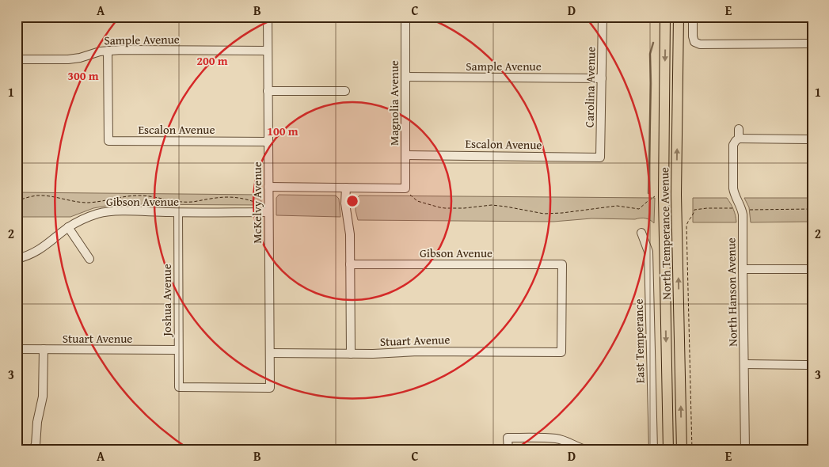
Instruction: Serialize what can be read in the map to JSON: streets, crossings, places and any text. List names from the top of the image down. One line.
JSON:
{"streets":{"main road":["North Temperance Avenue"],"street":["Sample Avenue","Carolina Avenue","Magnolia Avenue","Escalon Avenue","Gibson Avenue","McKelvy Avenue","North Hanson Avenue","Joshua Avenue","Stuart Avenue","East Temperance"]},"crossings":[["Sample Avenue","Carolina Avenue"],["Sample Avenue","Magnolia Avenue"],["Sample Avenue","Escalon Avenue"],["Sample Avenue","McKelvy Avenue"],["Carolina Avenue","Escalon Avenue"],["Magnolia Avenue","Escalon Avenue"],["Escalon Avenue","McKelvy Avenue"],["Gibson Avenue","McKelvy Avenue"],["Gibson Avenue","Joshua Avenue"],["Gibson Avenue","Stuart Avenue"],["McKelvy Avenue","Joshua Avenue"],["McKelvy Avenue","Stuart Avenue"],["Joshua Avenue","Stuart Avenue"]],"grid":{"columns":["A","B","C","D","E"],"rows":["1","2","3"]},"rings":["200 m","300 m","100 m"]}
